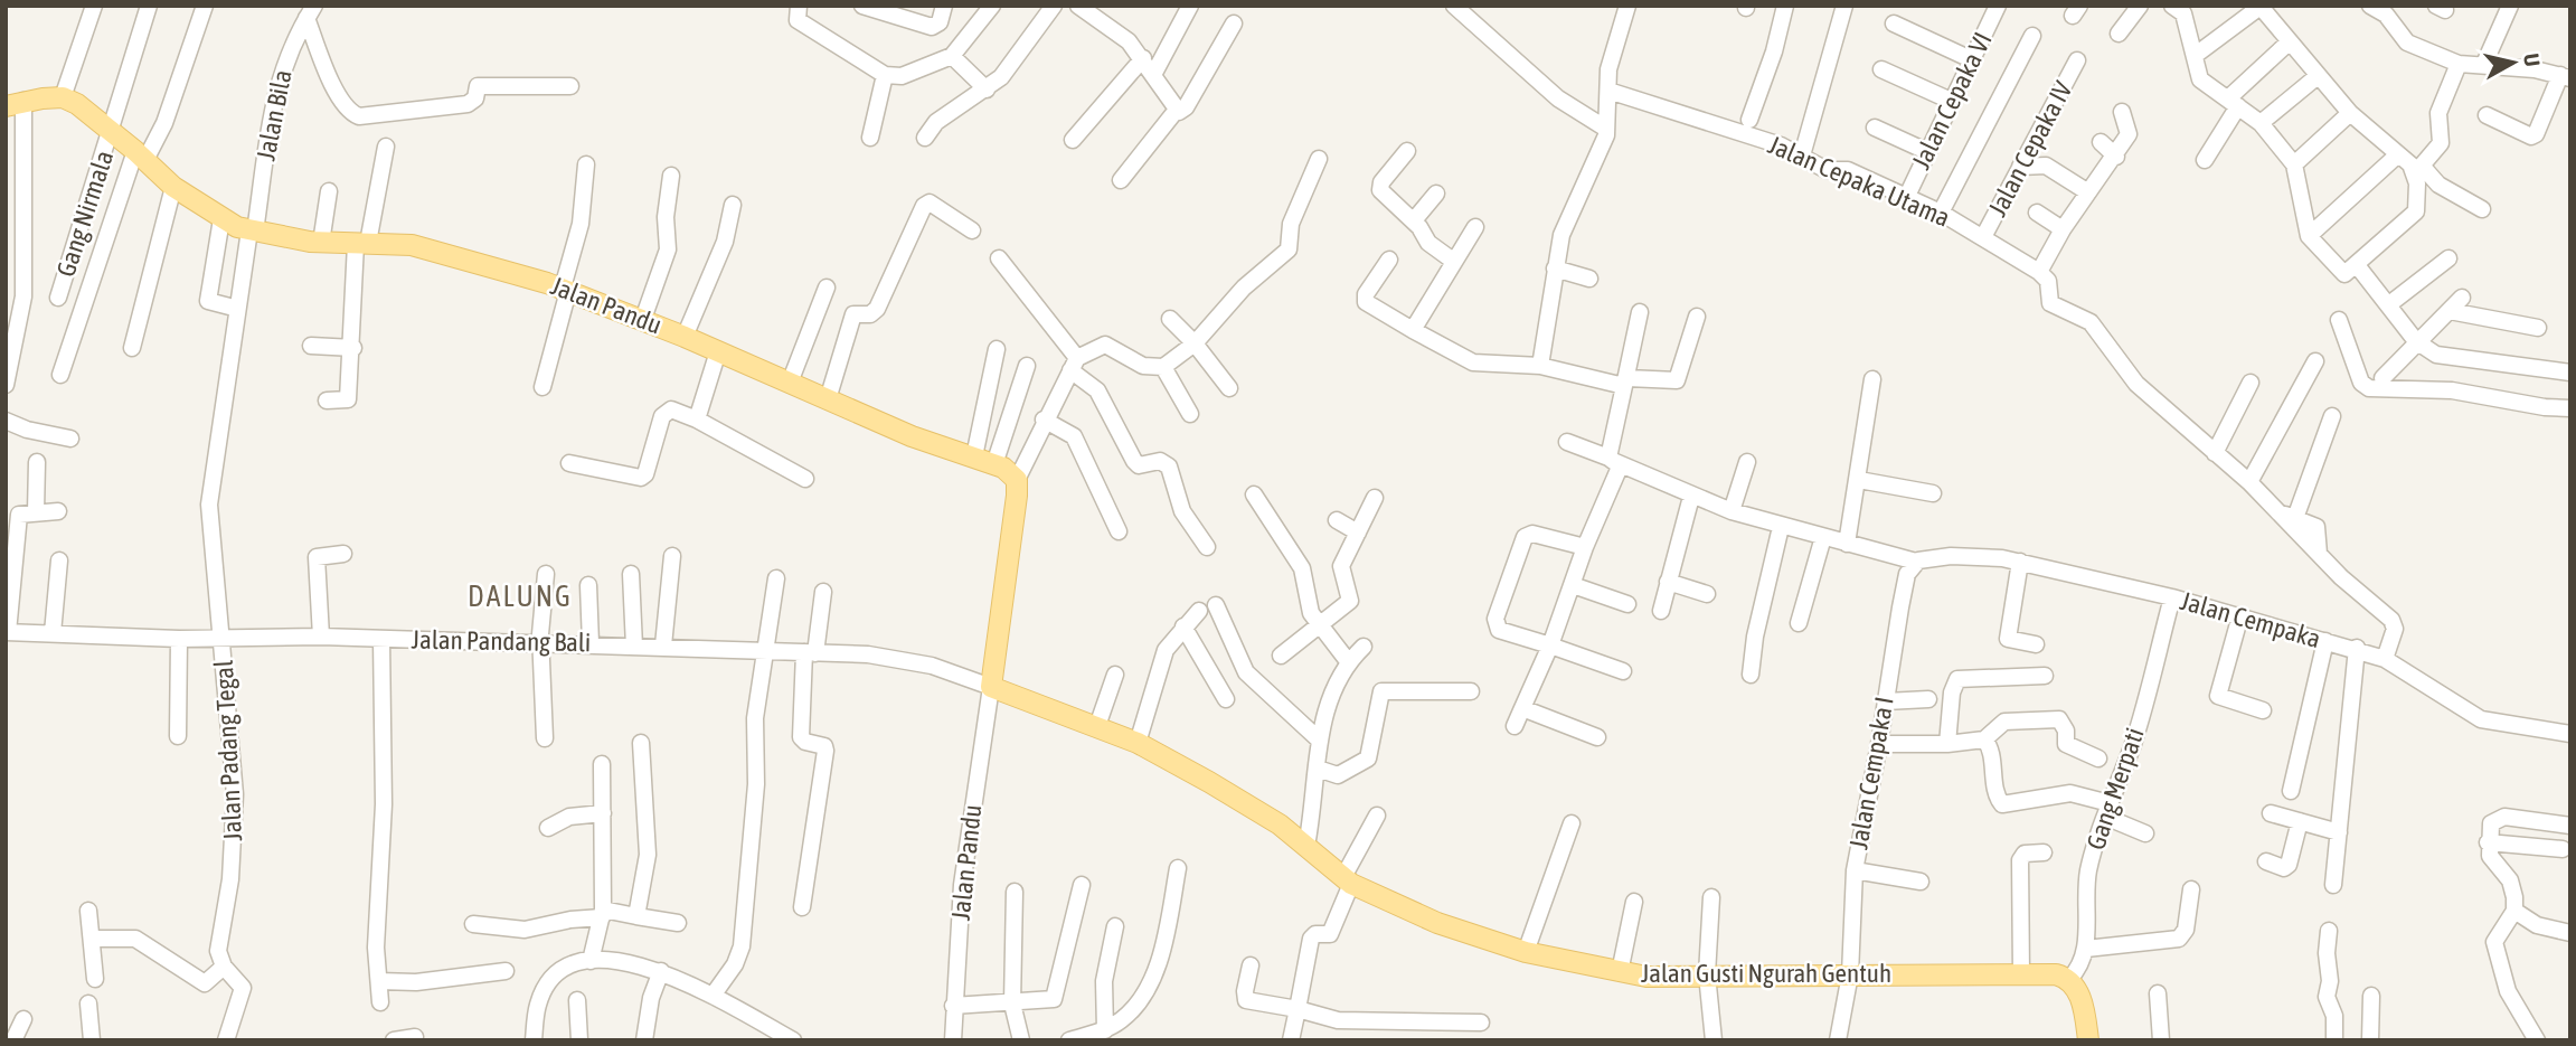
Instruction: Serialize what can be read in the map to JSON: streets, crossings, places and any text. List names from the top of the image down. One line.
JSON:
{"streets":{"main road":["Jalan Pandu","Jalan Gusti Ngurah Gentuh"],"street":["Jalan Cepaka VI","Jalan Bila","Jalan Cepaka IV","Jalan Cepaka Utama","Gang Nirmala","Jalan Cempaka","Jalan Pandang Bali","Jalan Padang Tegal","Jalan Cempaka I","Gang Merpati"]},"crossings":[["Jalan Cepaka VI","Jalan Cepaka Utama"],["Jalan Bila","Jalan Pandu"],["Jalan Bila","Jalan Pandang Bali"],["Jalan Bila","Jalan Padang Tegal"],["Jalan Cepaka IV","Jalan Cepaka Utama"],["Gang Nirmala","Jalan Pandu"],["Jalan Pandu","Jalan Pandang Bali"],["Jalan Pandu","Jalan Gusti Ngurah Gentuh"],["Jalan Cempaka","Jalan Cempaka I"],["Jalan Cempaka","Gang Merpati"],["Jalan Pandang Bali","Jalan Padang Tegal"],["Jalan Pandang Bali","Jalan Gusti Ngurah Gentuh"],["Jalan Cempaka I","Jalan Gusti Ngurah Gentuh"],["Gang Merpati","Jalan Gusti Ngurah Gentuh"]],"districts":["DALUNG"],"north":"right"}
